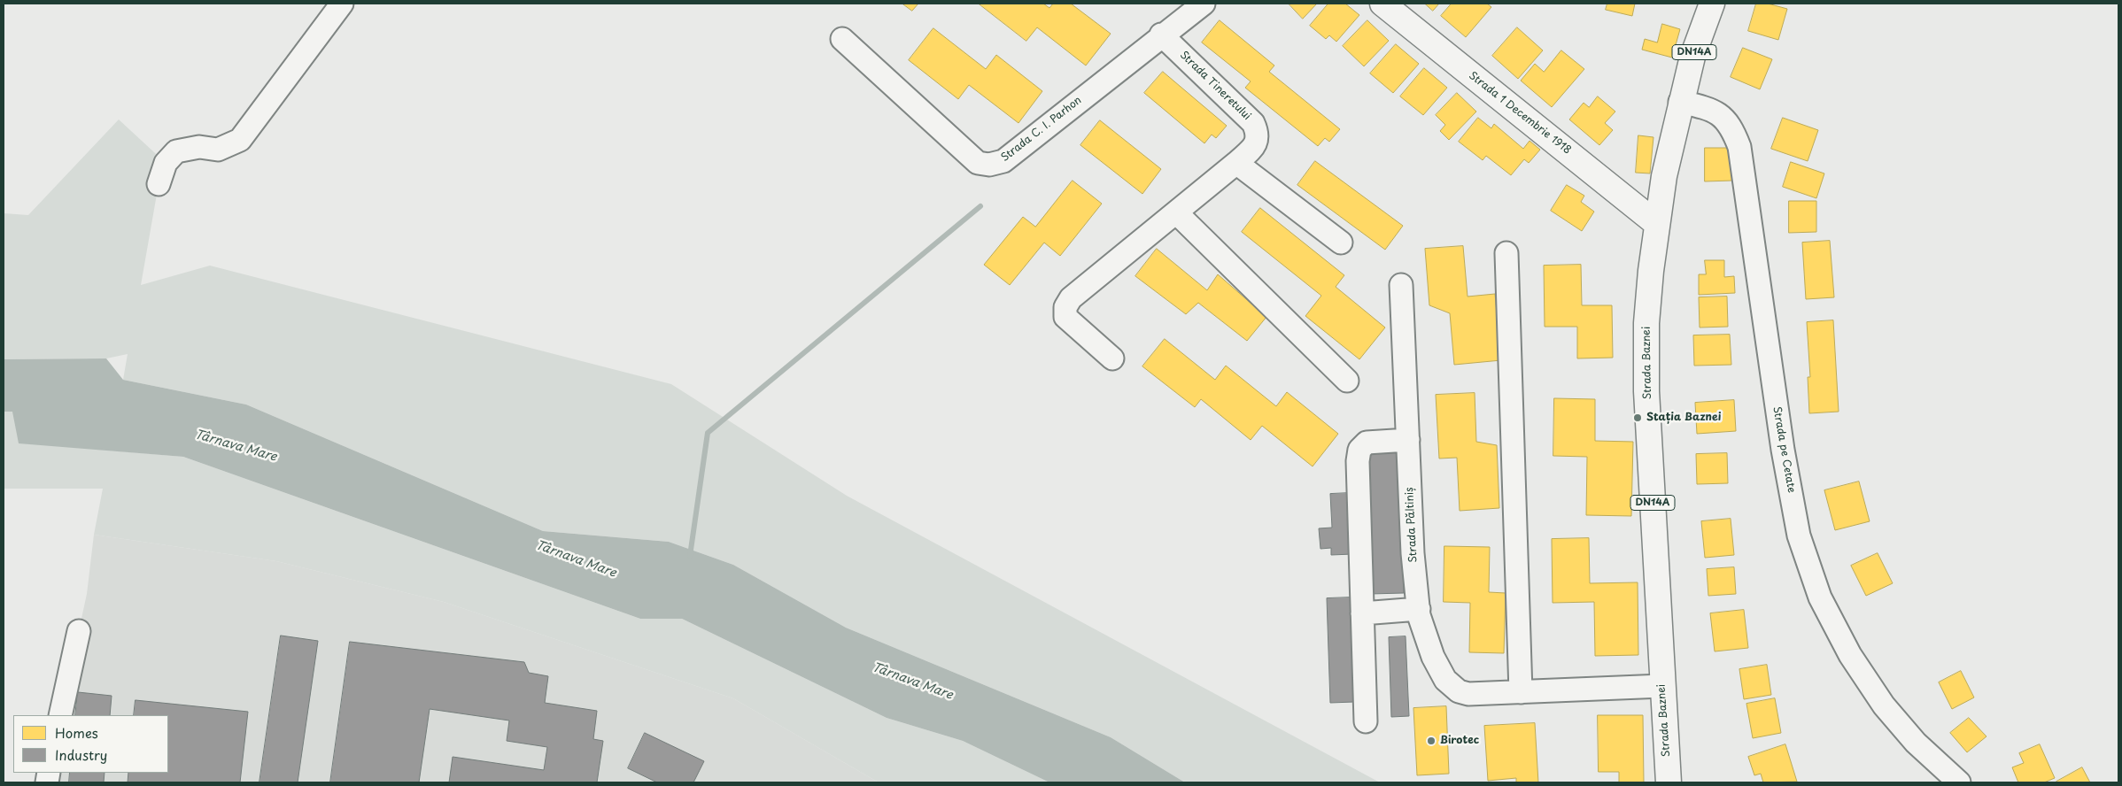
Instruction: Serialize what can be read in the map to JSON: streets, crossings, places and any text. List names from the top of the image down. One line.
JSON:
{"streets":{"main road":["DN14A","Strada 1 Decembrie 1918","Strada Baznei"],"street":["Strada Tineretului","Strada C. I. Parhon","Strada pe Cetate","Strada Păltiniș"]},"crossings":[["Strada Tineretului","Strada C. I. Parhon"],["Strada 1 Decembrie 1918","Strada Baznei"],["Strada Baznei","Strada pe Cetate"],["Strada Baznei","Strada Păltiniș"]],"water":["Târnava Mare"],"places":["Stația Baznei","Birotec"],"legend":["Homes","Industry"]}
